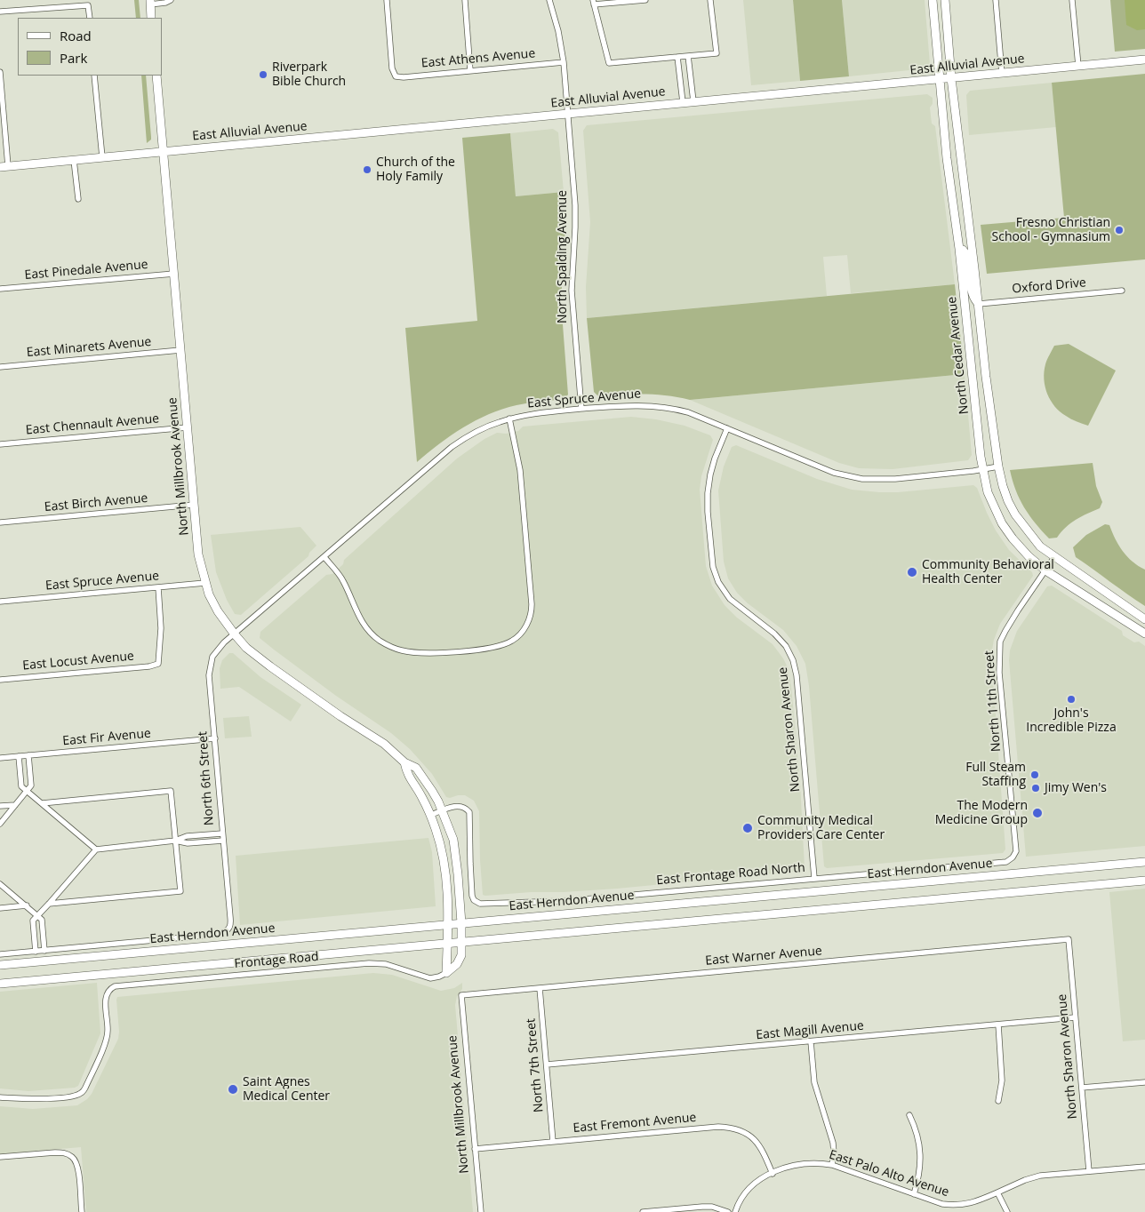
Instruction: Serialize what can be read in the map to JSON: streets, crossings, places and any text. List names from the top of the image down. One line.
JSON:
{"streets":{"main road":["East Alluvial Avenue","North Cedar Avenue","North Millbrook Avenue","East Herndon Avenue"],"street":["East Athens Avenue","North Spalding Avenue","East Pinedale Avenue","Oxford Drive","East Minarets Avenue","East Spruce Avenue","East Chennault Avenue","East Birch Avenue","East Locust Avenue","North 11th Street","North Sharon Avenue","East Fir Avenue","North 6th Street","East Frontage Road North","East Warner Avenue","Frontage Road","East Magill Avenue","North 7th Street","East Fremont Avenue","East Palo Alto Avenue"]},"crossings":[["East Athens Avenue","North Spalding Avenue"],["East Alluvial Avenue","North Spalding Avenue"],["East Alluvial Avenue","North Cedar Avenue"],["East Alluvial Avenue","North Millbrook Avenue"],["North Spalding Avenue","East Spruce Avenue"],["East Pinedale Avenue","North Millbrook Avenue"],["Oxford Drive","North Cedar Avenue"],["East Minarets Avenue","North Millbrook Avenue"],["North Cedar Avenue","East Spruce Avenue"],["North Cedar Avenue","North 11th Street"],["East Spruce Avenue","North Millbrook Avenue"],["East Spruce Avenue","East Locust Avenue"],["East Spruce Avenue","North Sharon Avenue"],["East Spruce Avenue","North 6th Street"],["East Chennault Avenue","North Millbrook Avenue"],["North Millbrook Avenue","East Birch Avenue"],["North Millbrook Avenue","North 6th Street"],["North Millbrook Avenue","East Herndon Avenue"],["North Millbrook Avenue","East Frontage Road North"],["North Millbrook Avenue","East Warner Avenue"],["North Millbrook Avenue","Frontage Road"],["North Millbrook Avenue","East Fremont Avenue"],["North 11th Street","East Frontage Road North"],["North Sharon Avenue","East Frontage Road North"],["North Sharon Avenue","East Warner Avenue"],["North Sharon Avenue","East Magill Avenue"],["North Sharon Avenue","East Palo Alto Avenue"],["East Fir Avenue","North 6th Street"],["East Warner Avenue","North 7th Street"],["East Magill Avenue","North 7th Street"],["North 7th Street","East Fremont Avenue"],["East Fremont Avenue","East Palo Alto Avenue"]],"places":["Riverpark Bible Church","Church of the Holy Family","Fresno Christian School - Gymnasium","Community Behavioral Health Center","John's Incredible Pizza","Full Steam Staffing","Jimy Wen's","The Modern Medicine Group","Community Medical Providers Care Center","Saint Agnes Medical Center"],"legend":["Road","Park"]}
